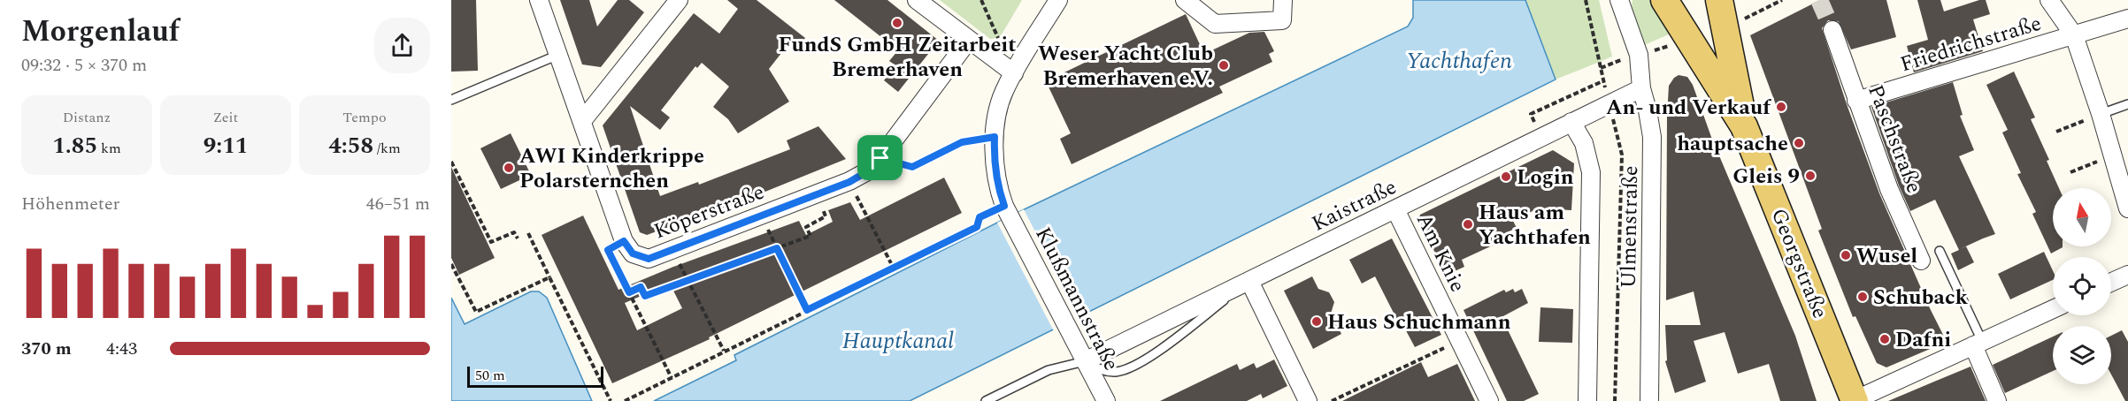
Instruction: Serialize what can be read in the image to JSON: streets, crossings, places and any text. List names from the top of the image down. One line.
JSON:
{"streets":{"main road":["Georgstraße"],"street":["Friedrichstraße","Paschstraße","Kaistraße","Köperstraße","Ulmenstraße","Am Knie","Klußmannstraße"]},"crossings":[["Friedrichstraße","Paschstraße"],["Kaistraße","Ulmenstraße"],["Kaistraße","Am Knie"],["Kaistraße","Klußmannstraße"]],"water":["Yachthafen","Hauptkanal"],"places":["FundS GmbH Zeitarbeit Bremerhaven","Weser Yacht Club Bremerhaven e.V.","An- und Verkauf","hauptsache","AWI Kinderkrippe Polarsternchen","Gleis 9","Login","Haus am Yachthafen","Wusel","Schuback","Haus Schuchmann","Dafni"],"scale_bar":"50 m","north":"top","page":{"heading":["Morgenlauf","09:32 · 5 × 370 m"],"stats":[["Distanz","1.85 km"],["Zeit","9:11"],["Tempo","4:58 /km"]],"chart":["Höhenmeter","46–51 m"],"list":[{"name":"370 m","note":"4:43"}],"scale":"50 m"}}
